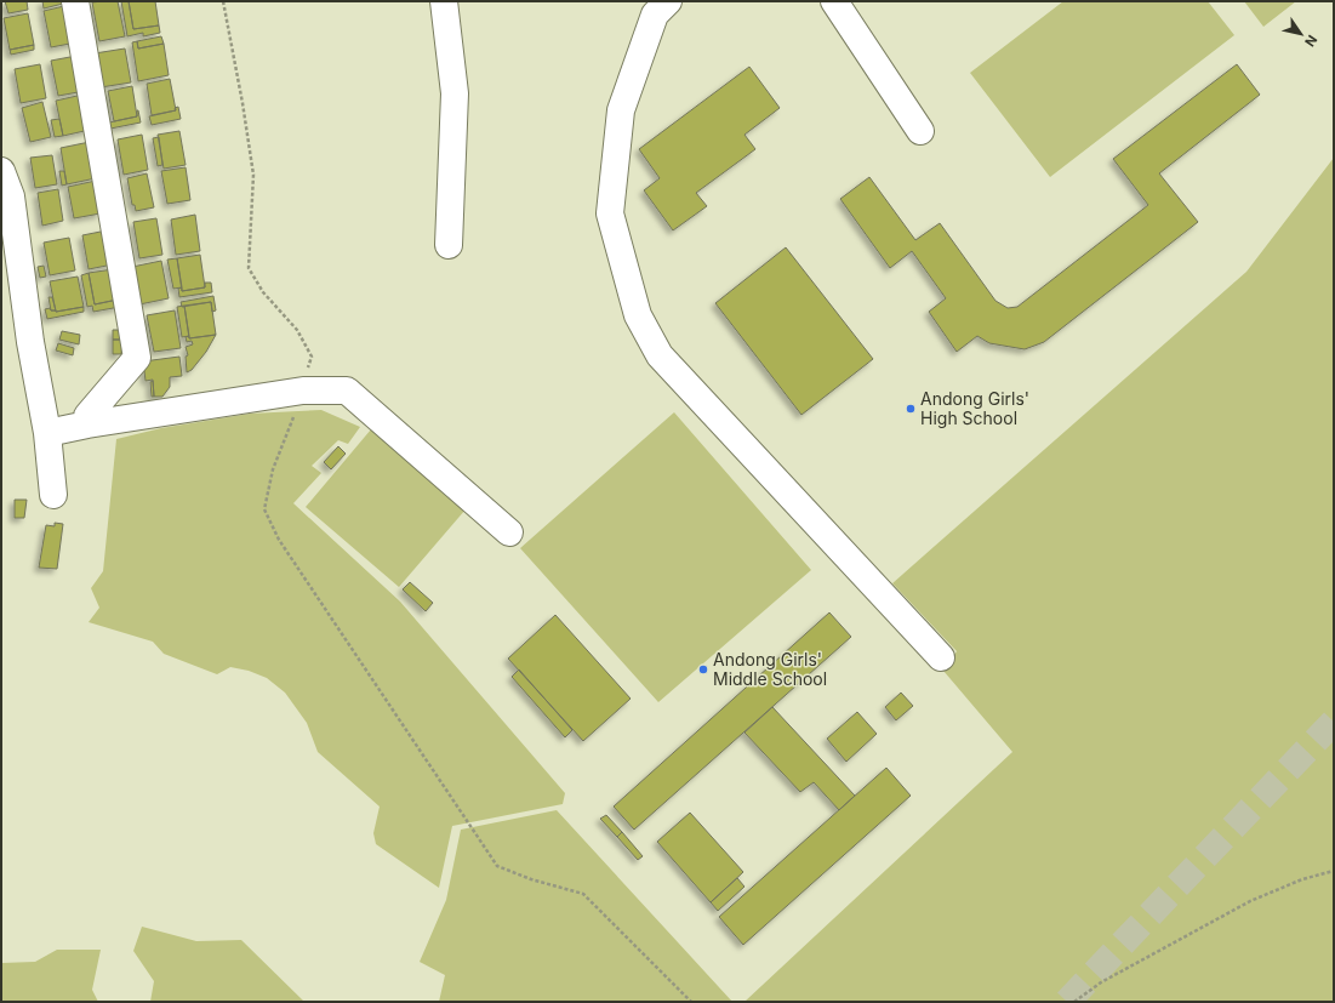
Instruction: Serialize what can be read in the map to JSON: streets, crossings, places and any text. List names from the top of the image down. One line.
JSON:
{"places":["Andong Girls' High School","Andong Girls' Middle School"],"north":"bottom right"}
